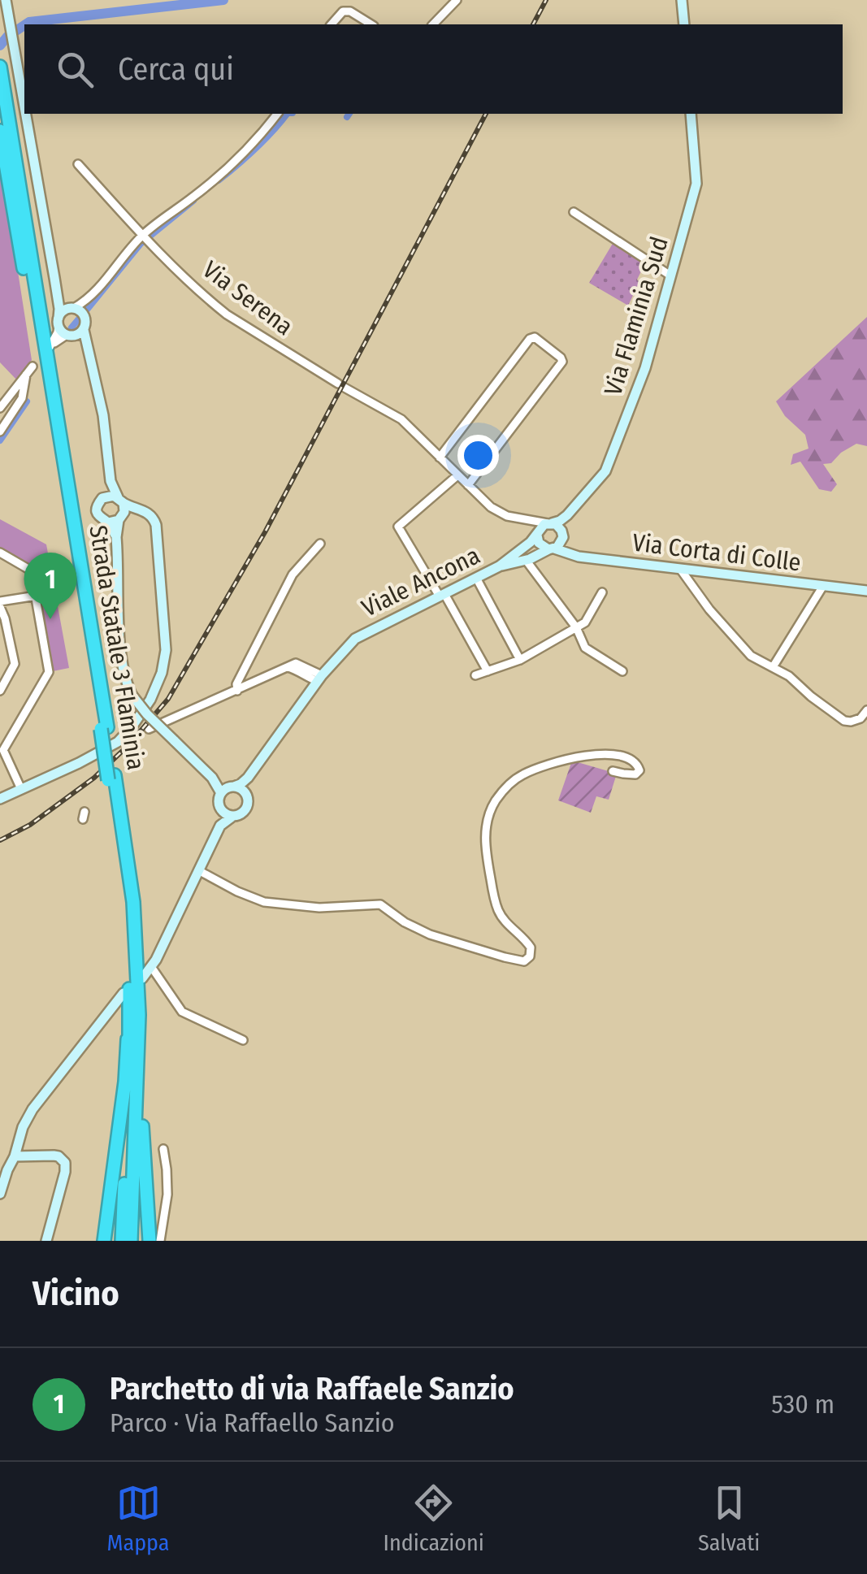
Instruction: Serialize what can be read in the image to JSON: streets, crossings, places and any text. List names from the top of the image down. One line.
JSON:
{"streets":{"highway":["Strada Statale 3 Flaminia"],"main road":["Via Flaminia Sud","Via Corta di Colle","Viale Ancona"],"street":["Via Serena"]},"crossings":[["Via Serena","Via Flaminia Sud"],["Via Serena","Via Corta di Colle"],["Via Serena","Viale Ancona"],["Via Flaminia Sud","Via Corta di Colle"],["Via Flaminia Sud","Viale Ancona"],["Via Corta di Colle","Viale Ancona"]],"page":{"search":"Cerca qui","pins":"1","heading":"Vicino","list":[{"mark":"1","name":"Parchetto di via Raffaele Sanzio","note":"Parco · Via Raffaello Sanzio","value":"530 m"}],"nav":["Mappa","Indicazioni","Salvati"]}}
